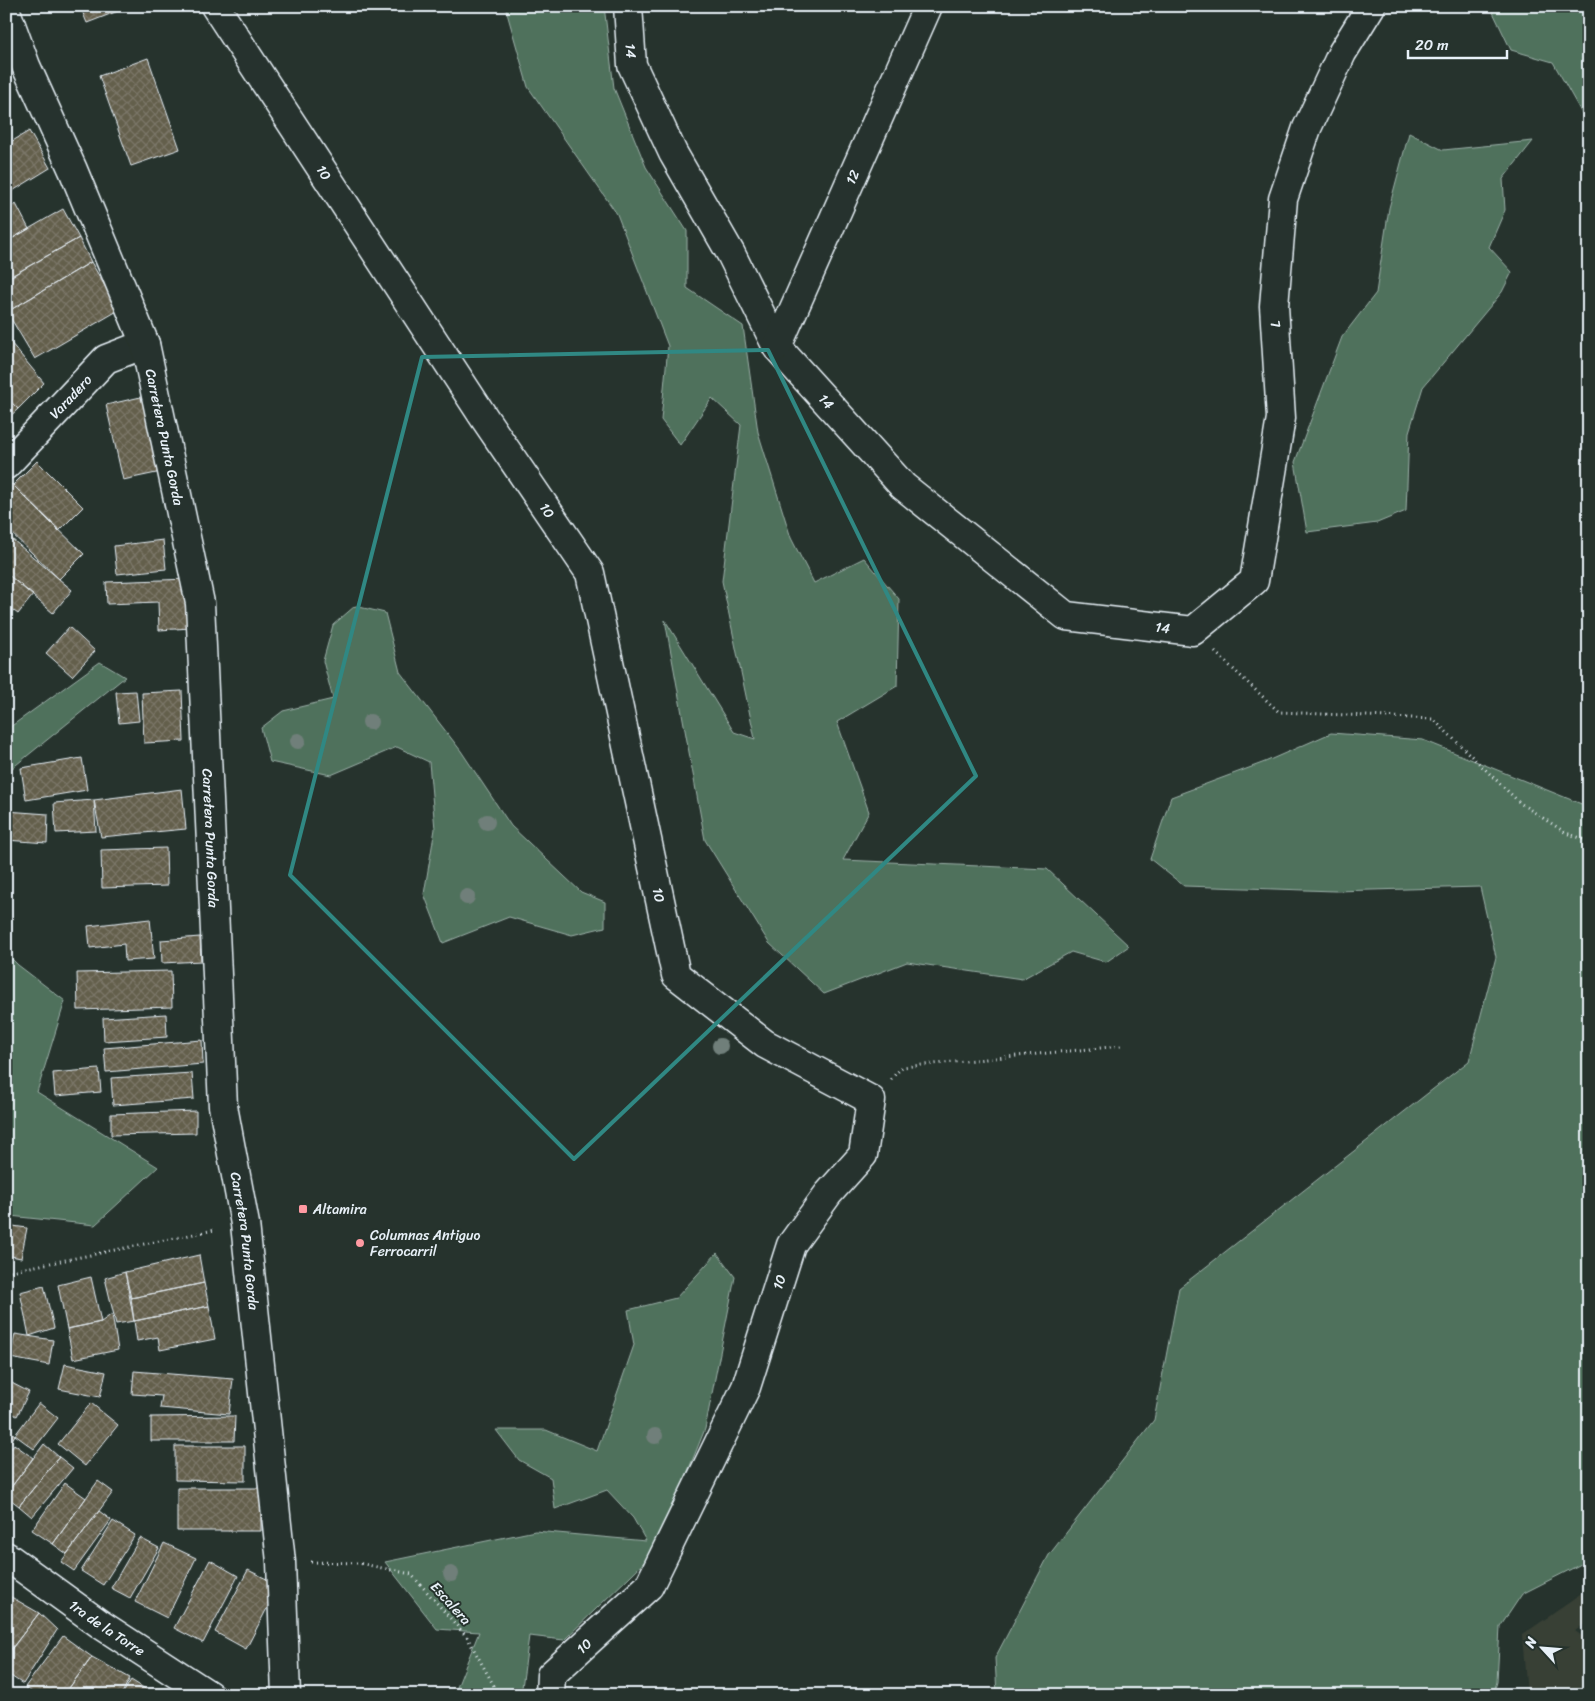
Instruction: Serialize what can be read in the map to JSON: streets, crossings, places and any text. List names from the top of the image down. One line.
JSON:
{"streets":{"street":["14","10","12","L","Varadero","Carretera Punta Gorda","1ra de la Torre"],"path":["Escalera"]},"crossings":[["14","12"],["14","L"],["Varadero","Carretera Punta Gorda"],["Carretera Punta Gorda","Escalera"]],"places":{"transit":["Altamira"],"other":["Columnas Antiguo Ferrocarril"]},"scale_bar":"20 m","north":"top left"}
